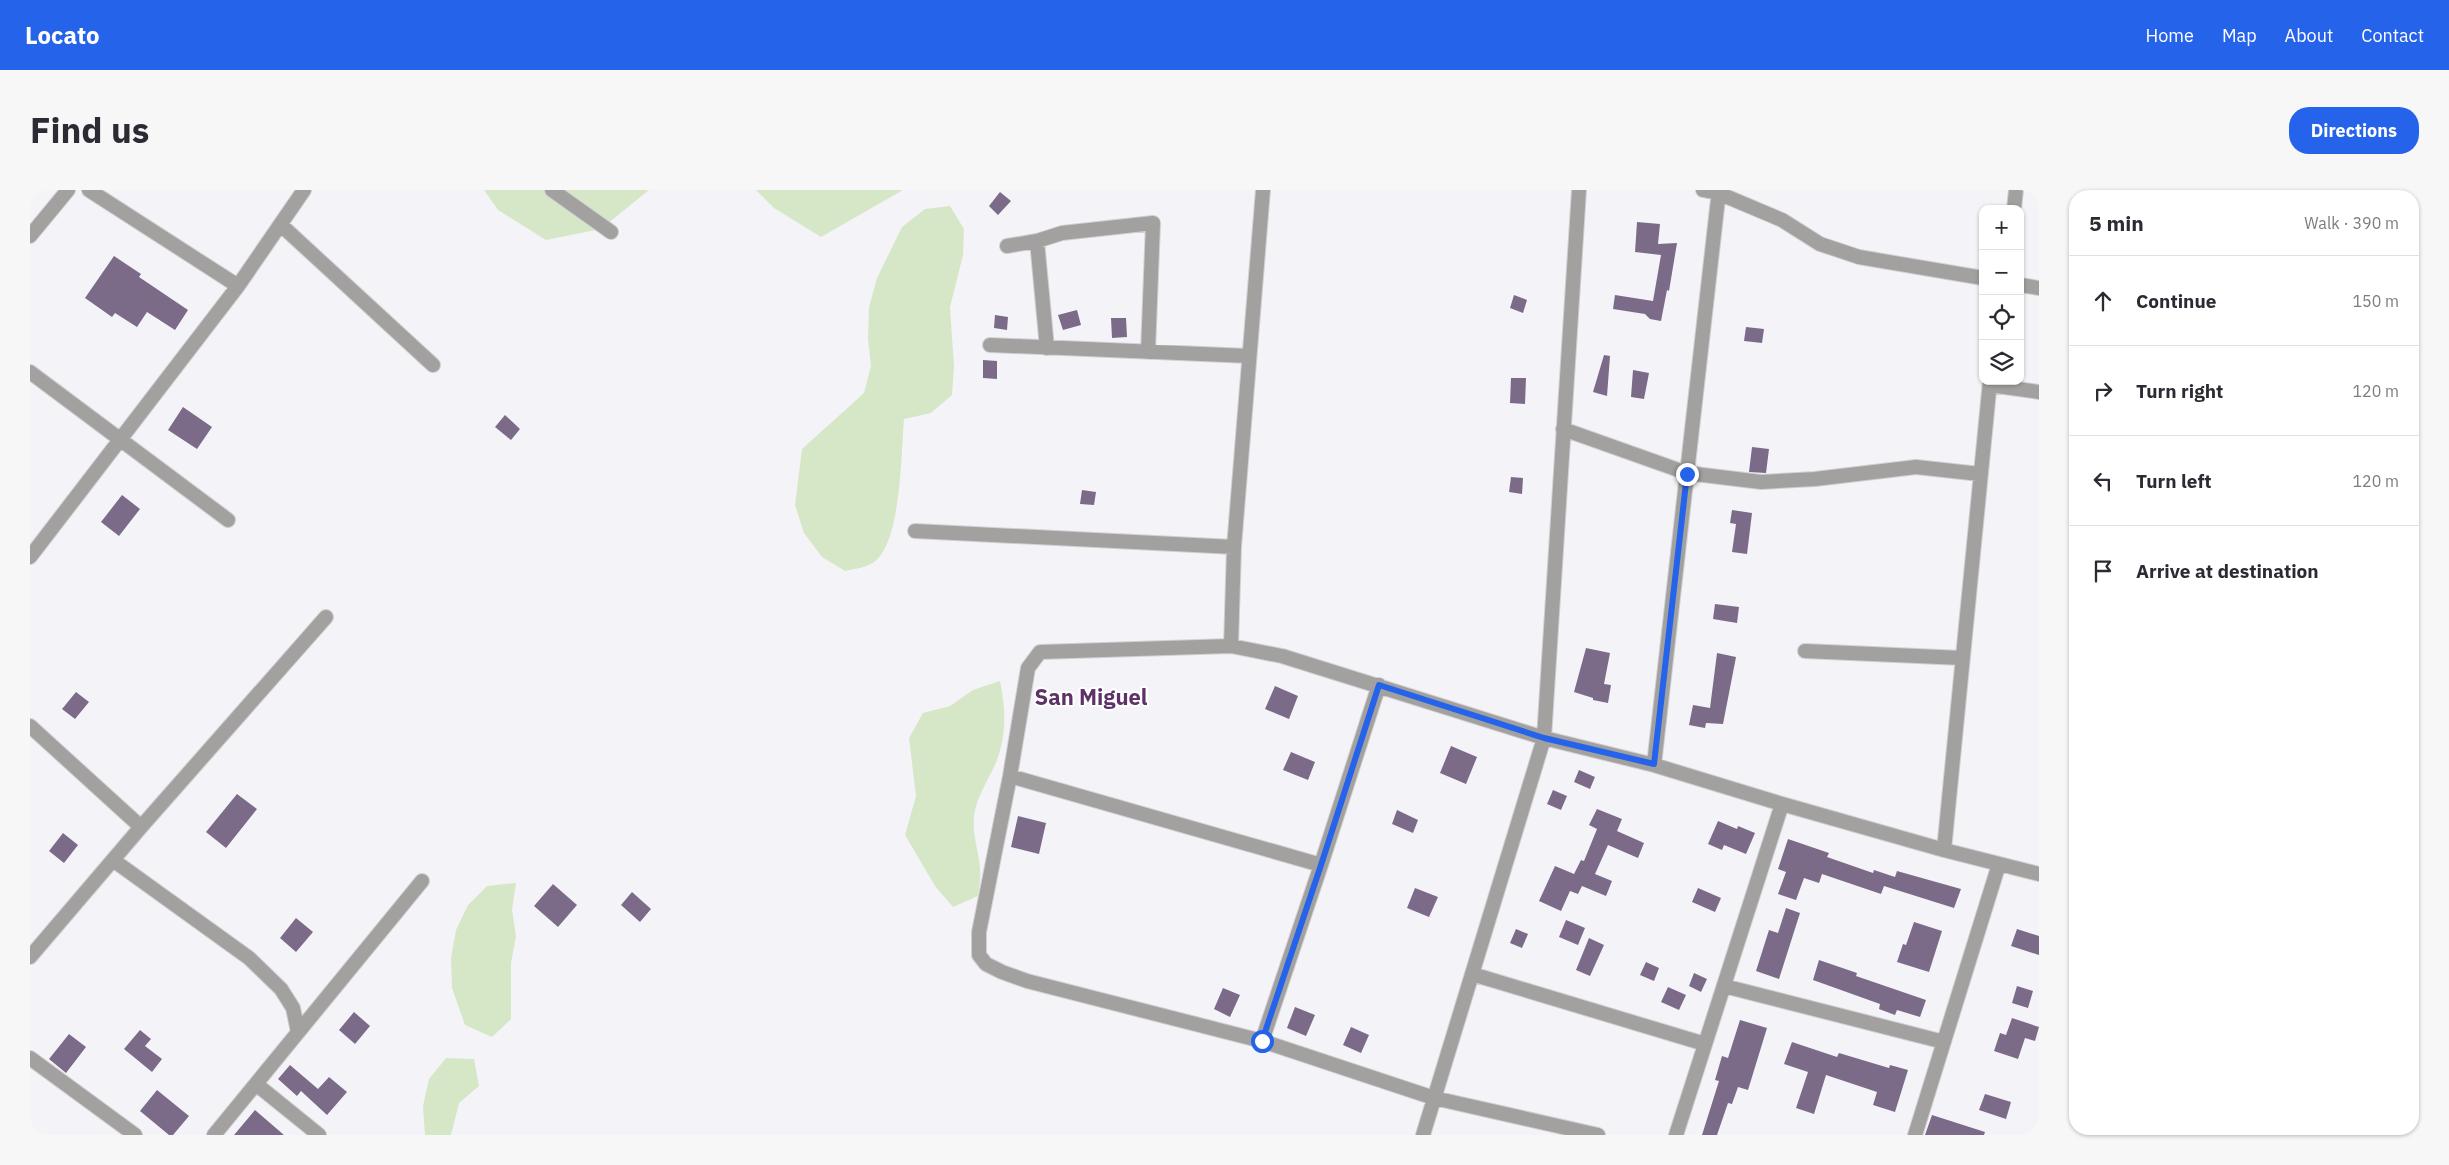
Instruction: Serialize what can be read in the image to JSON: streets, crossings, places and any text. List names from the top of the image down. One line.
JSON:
{"districts":["San Miguel"],"page":{"header":"Locato","nav":["Home","Map","About","Contact"],"title":"Find us","buttons":"Directions","heading":["5 min","Walk · 390 m"],"map_buttons":["+","−"],"list":[["Continue","150 m"],["Turn right","120 m"],["Turn left","120 m"],"Arrive at destination"]}}
